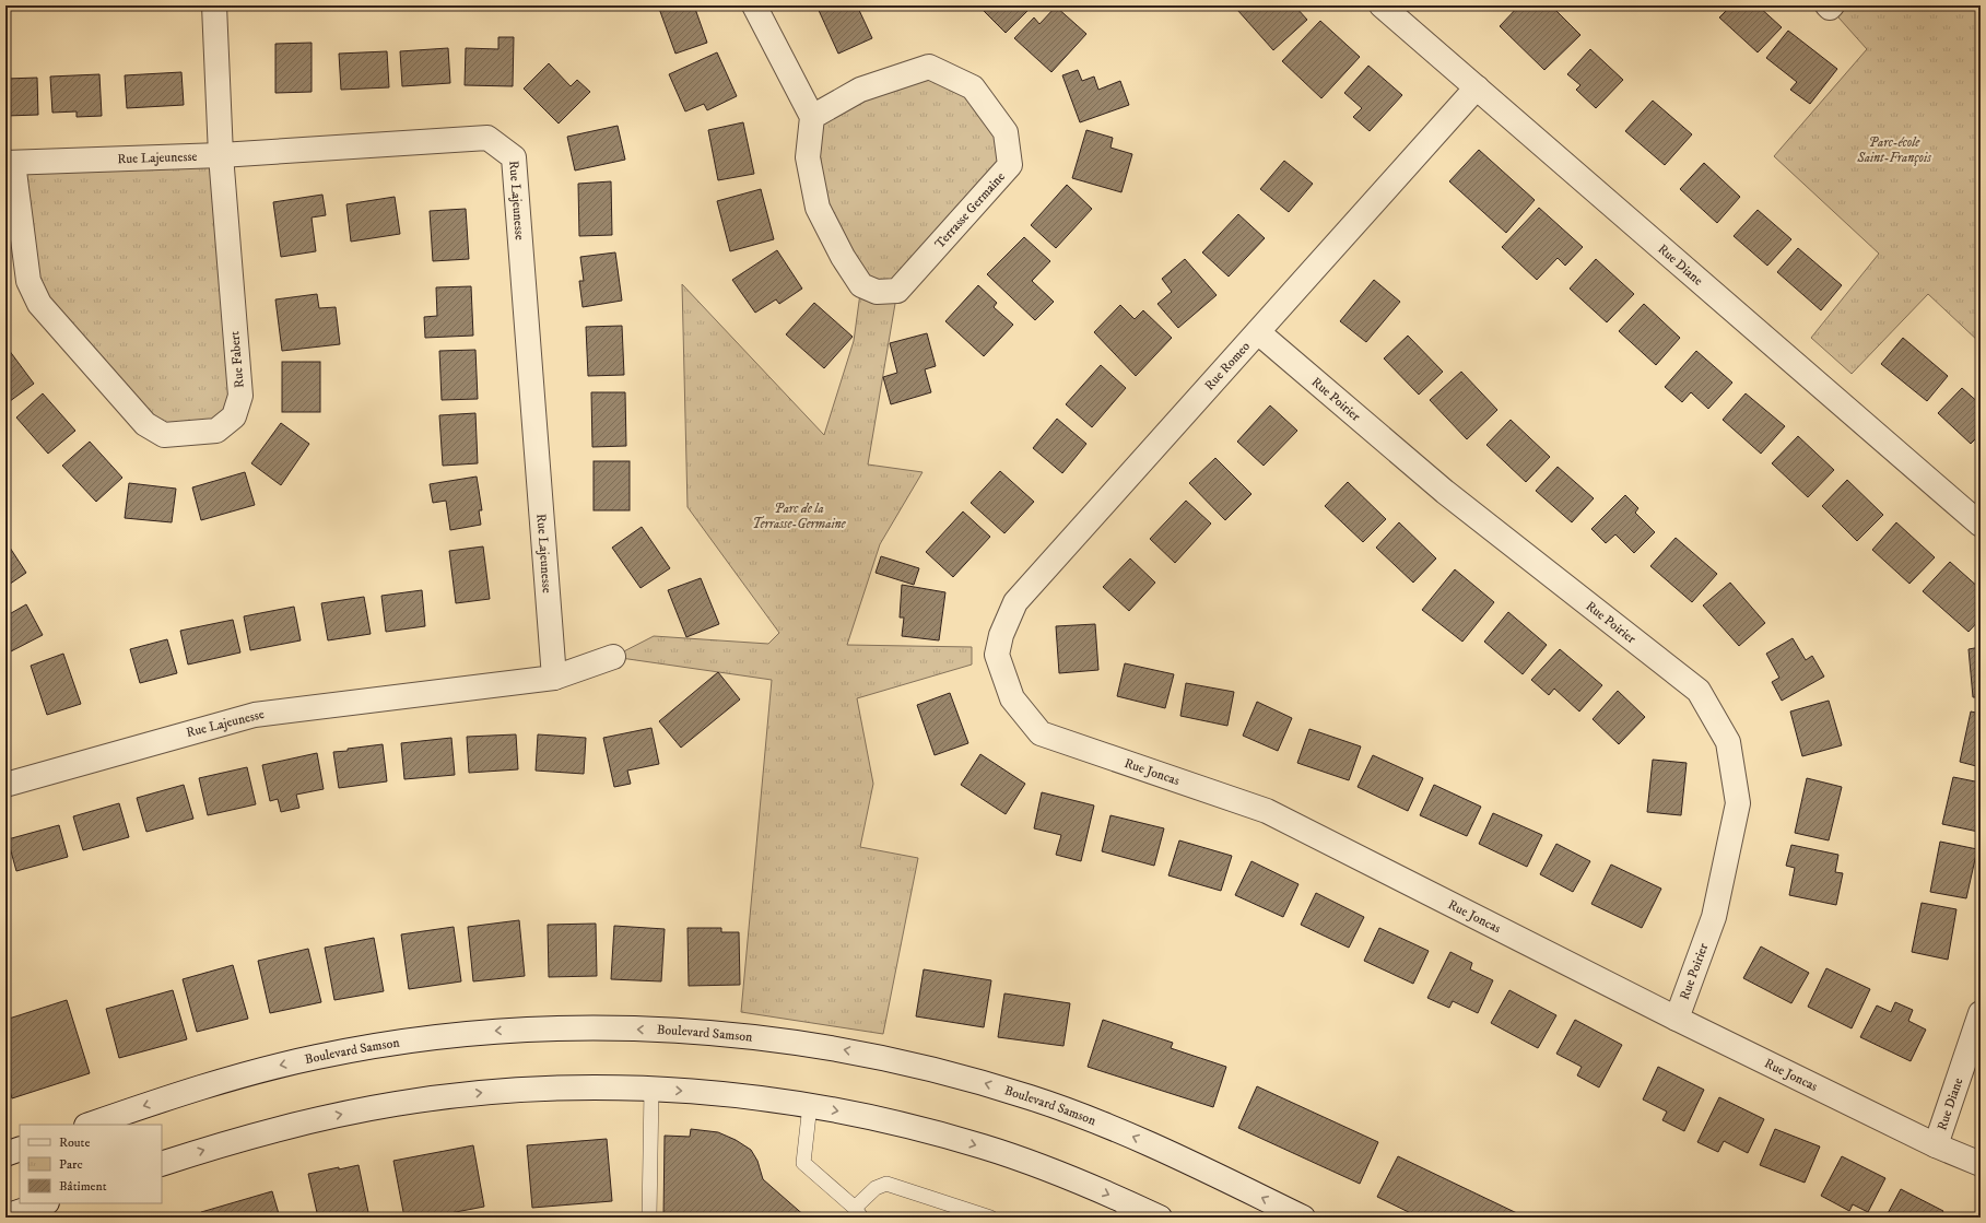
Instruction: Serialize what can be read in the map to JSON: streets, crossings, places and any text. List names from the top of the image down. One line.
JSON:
{"streets":{"street":["Rue Lajeunesse","Terrasse Germaine","Rue Diane","Rue Fabert","Rue Romeo","Rue Poirier","Rue Joncas","Boulevard Samson"]},"crossings":[["Rue Lajeunesse","Rue Fabert"],["Rue Diane","Rue Romeo"],["Rue Diane","Rue Joncas"],["Rue Romeo","Rue Poirier"],["Rue Romeo","Rue Joncas"],["Rue Poirier","Rue Joncas"]],"parks":["Parc-école Saint-François","Parc de la Terrasse-Germaine"],"legend":["Route","Parc","Bâtiment"]}
